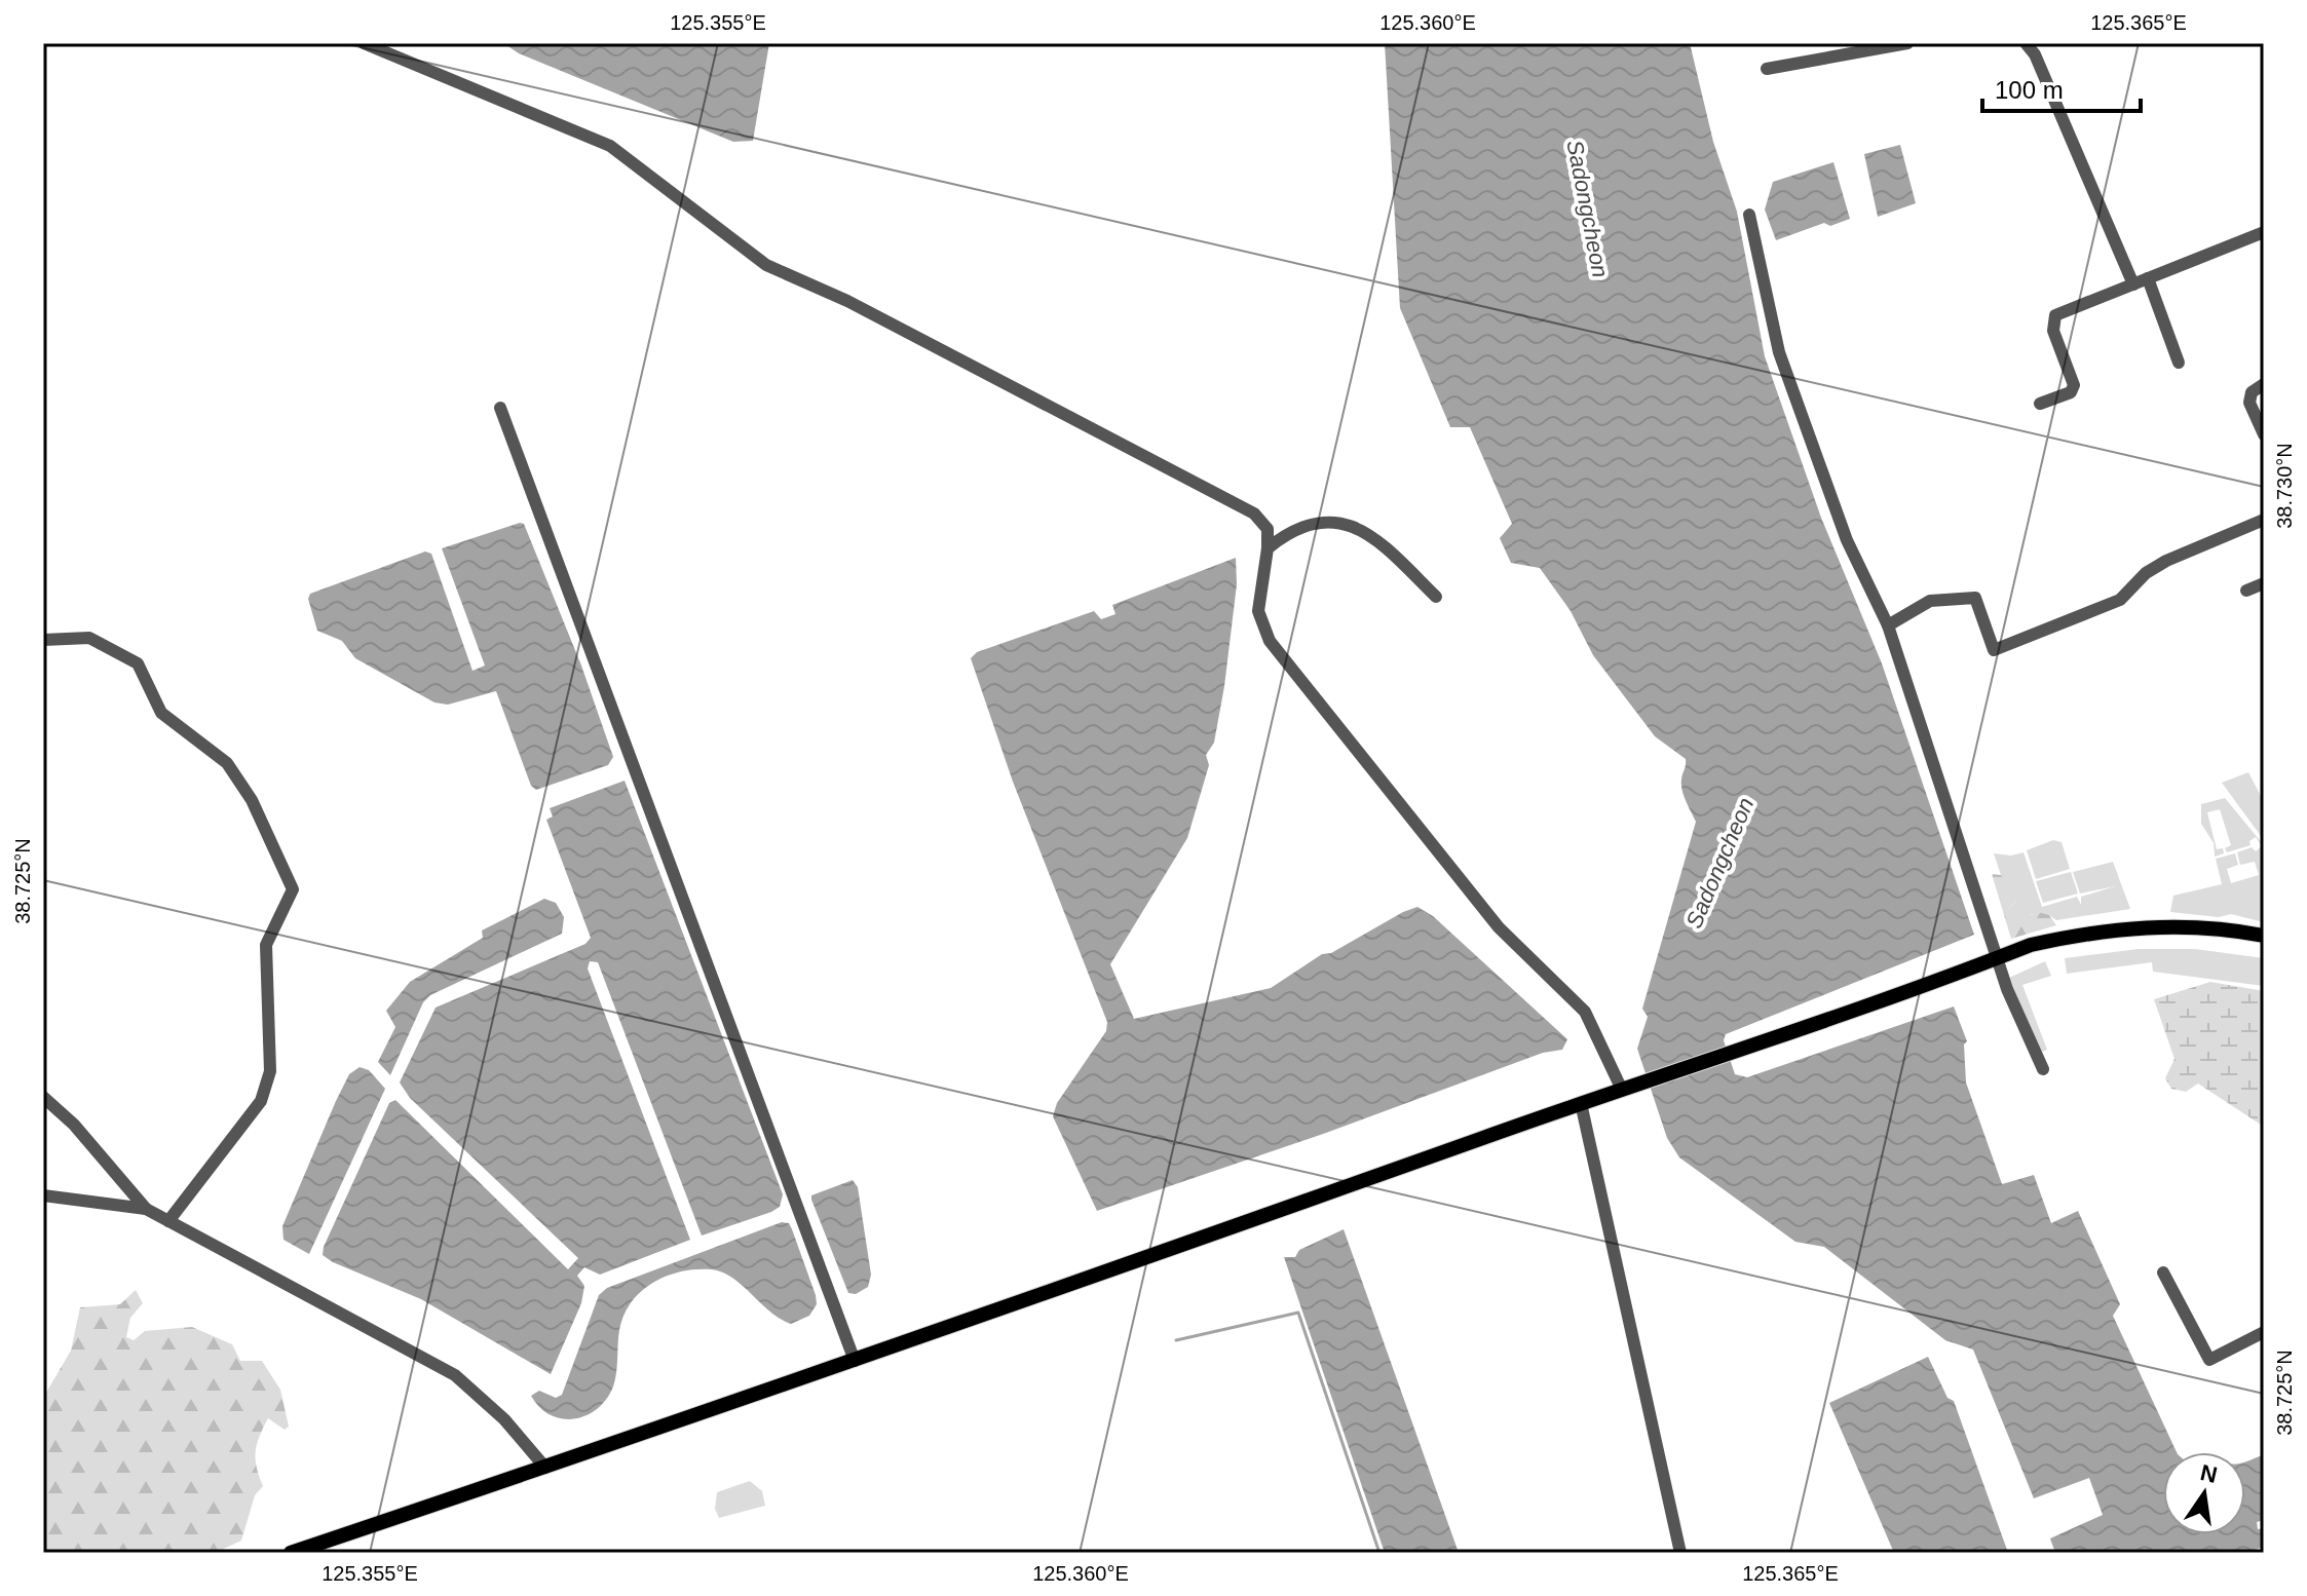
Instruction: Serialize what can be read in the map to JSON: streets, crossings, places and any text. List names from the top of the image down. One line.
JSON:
{"water":["Sadongcheon"],"scale_bar":"100 m","north":"top","coordinates":["125.355°E","125.360°E","125.365°E","38.730°N","38.725°N"]}
